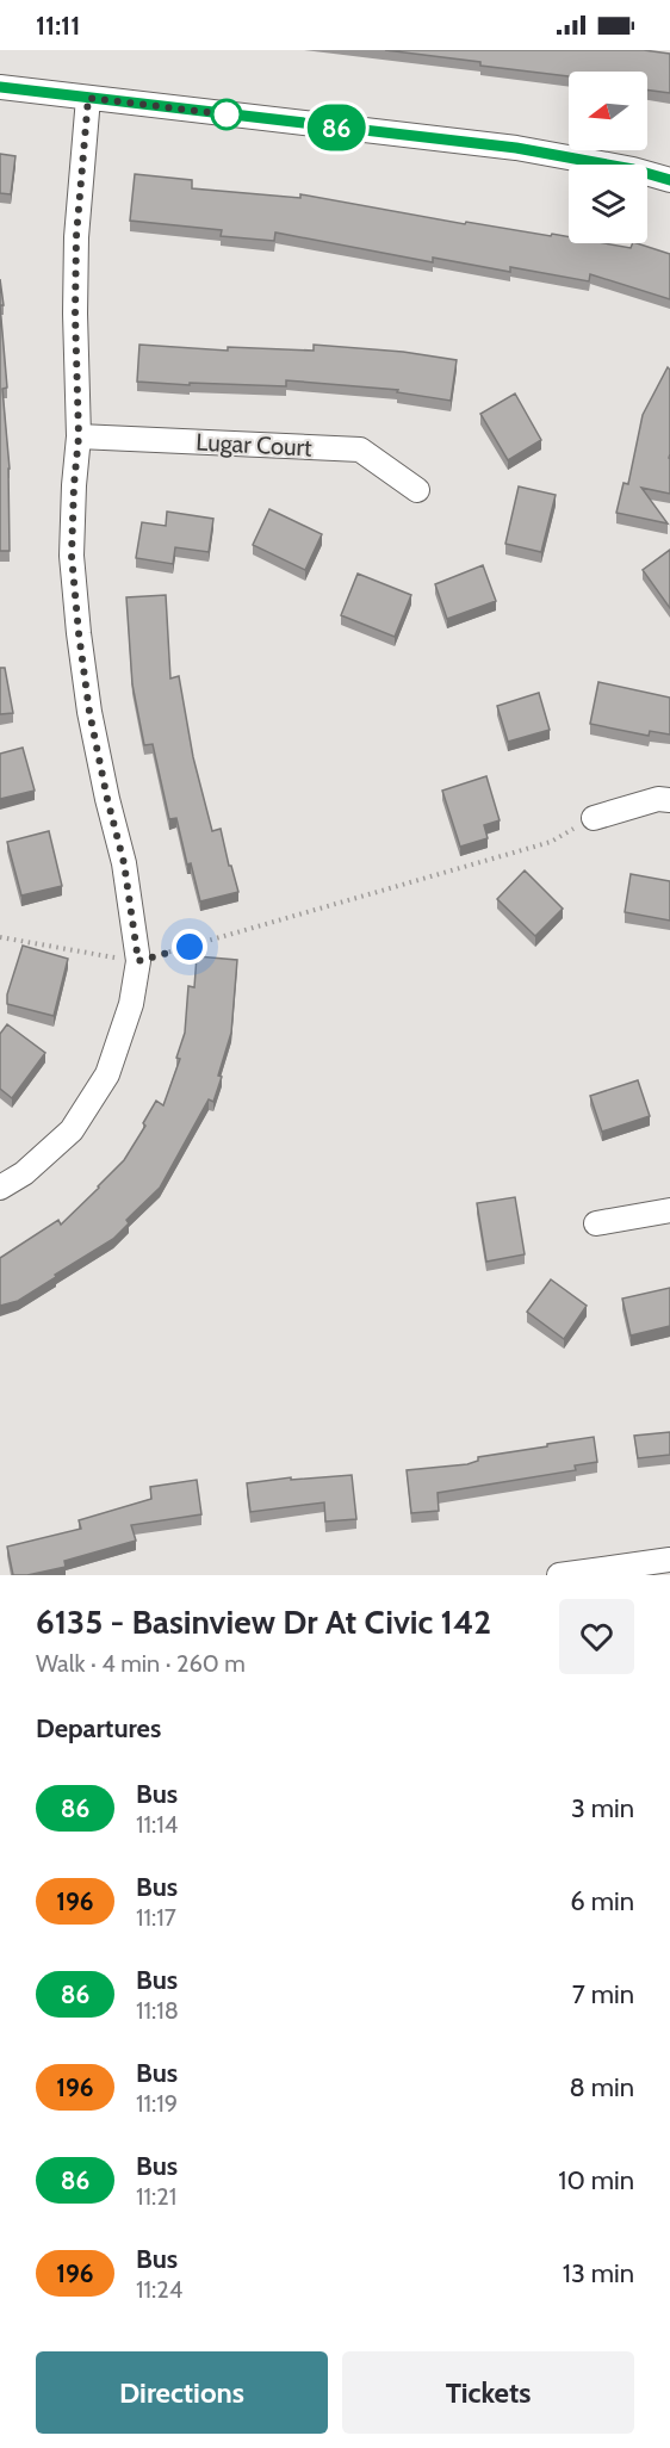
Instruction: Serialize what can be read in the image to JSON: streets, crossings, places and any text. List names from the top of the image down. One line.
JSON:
{"streets":{"street":["Lugar Court"]},"lines":["bus line 86"],"north":"left","page":{"status":"11:11","on_map":"86","heading":[["6135 - Basinview Dr At Civic 142","Walk · 4 min · 260 m"],"Departures"],"list":[{"mark":"86","name":"Bus","note":"11:14","value":"3 min"},{"mark":"196","name":"Bus","note":"11:17","value":"6 min"},{"mark":"86","name":"Bus","note":"11:18","value":"7 min"},{"mark":"196","name":"Bus","note":"11:19","value":"8 min"},{"mark":"86","name":"Bus","note":"11:21","value":"10 min"},{"mark":"196","name":"Bus","note":"11:24","value":"13 min"}],"buttons":["Directions","Tickets"]}}
